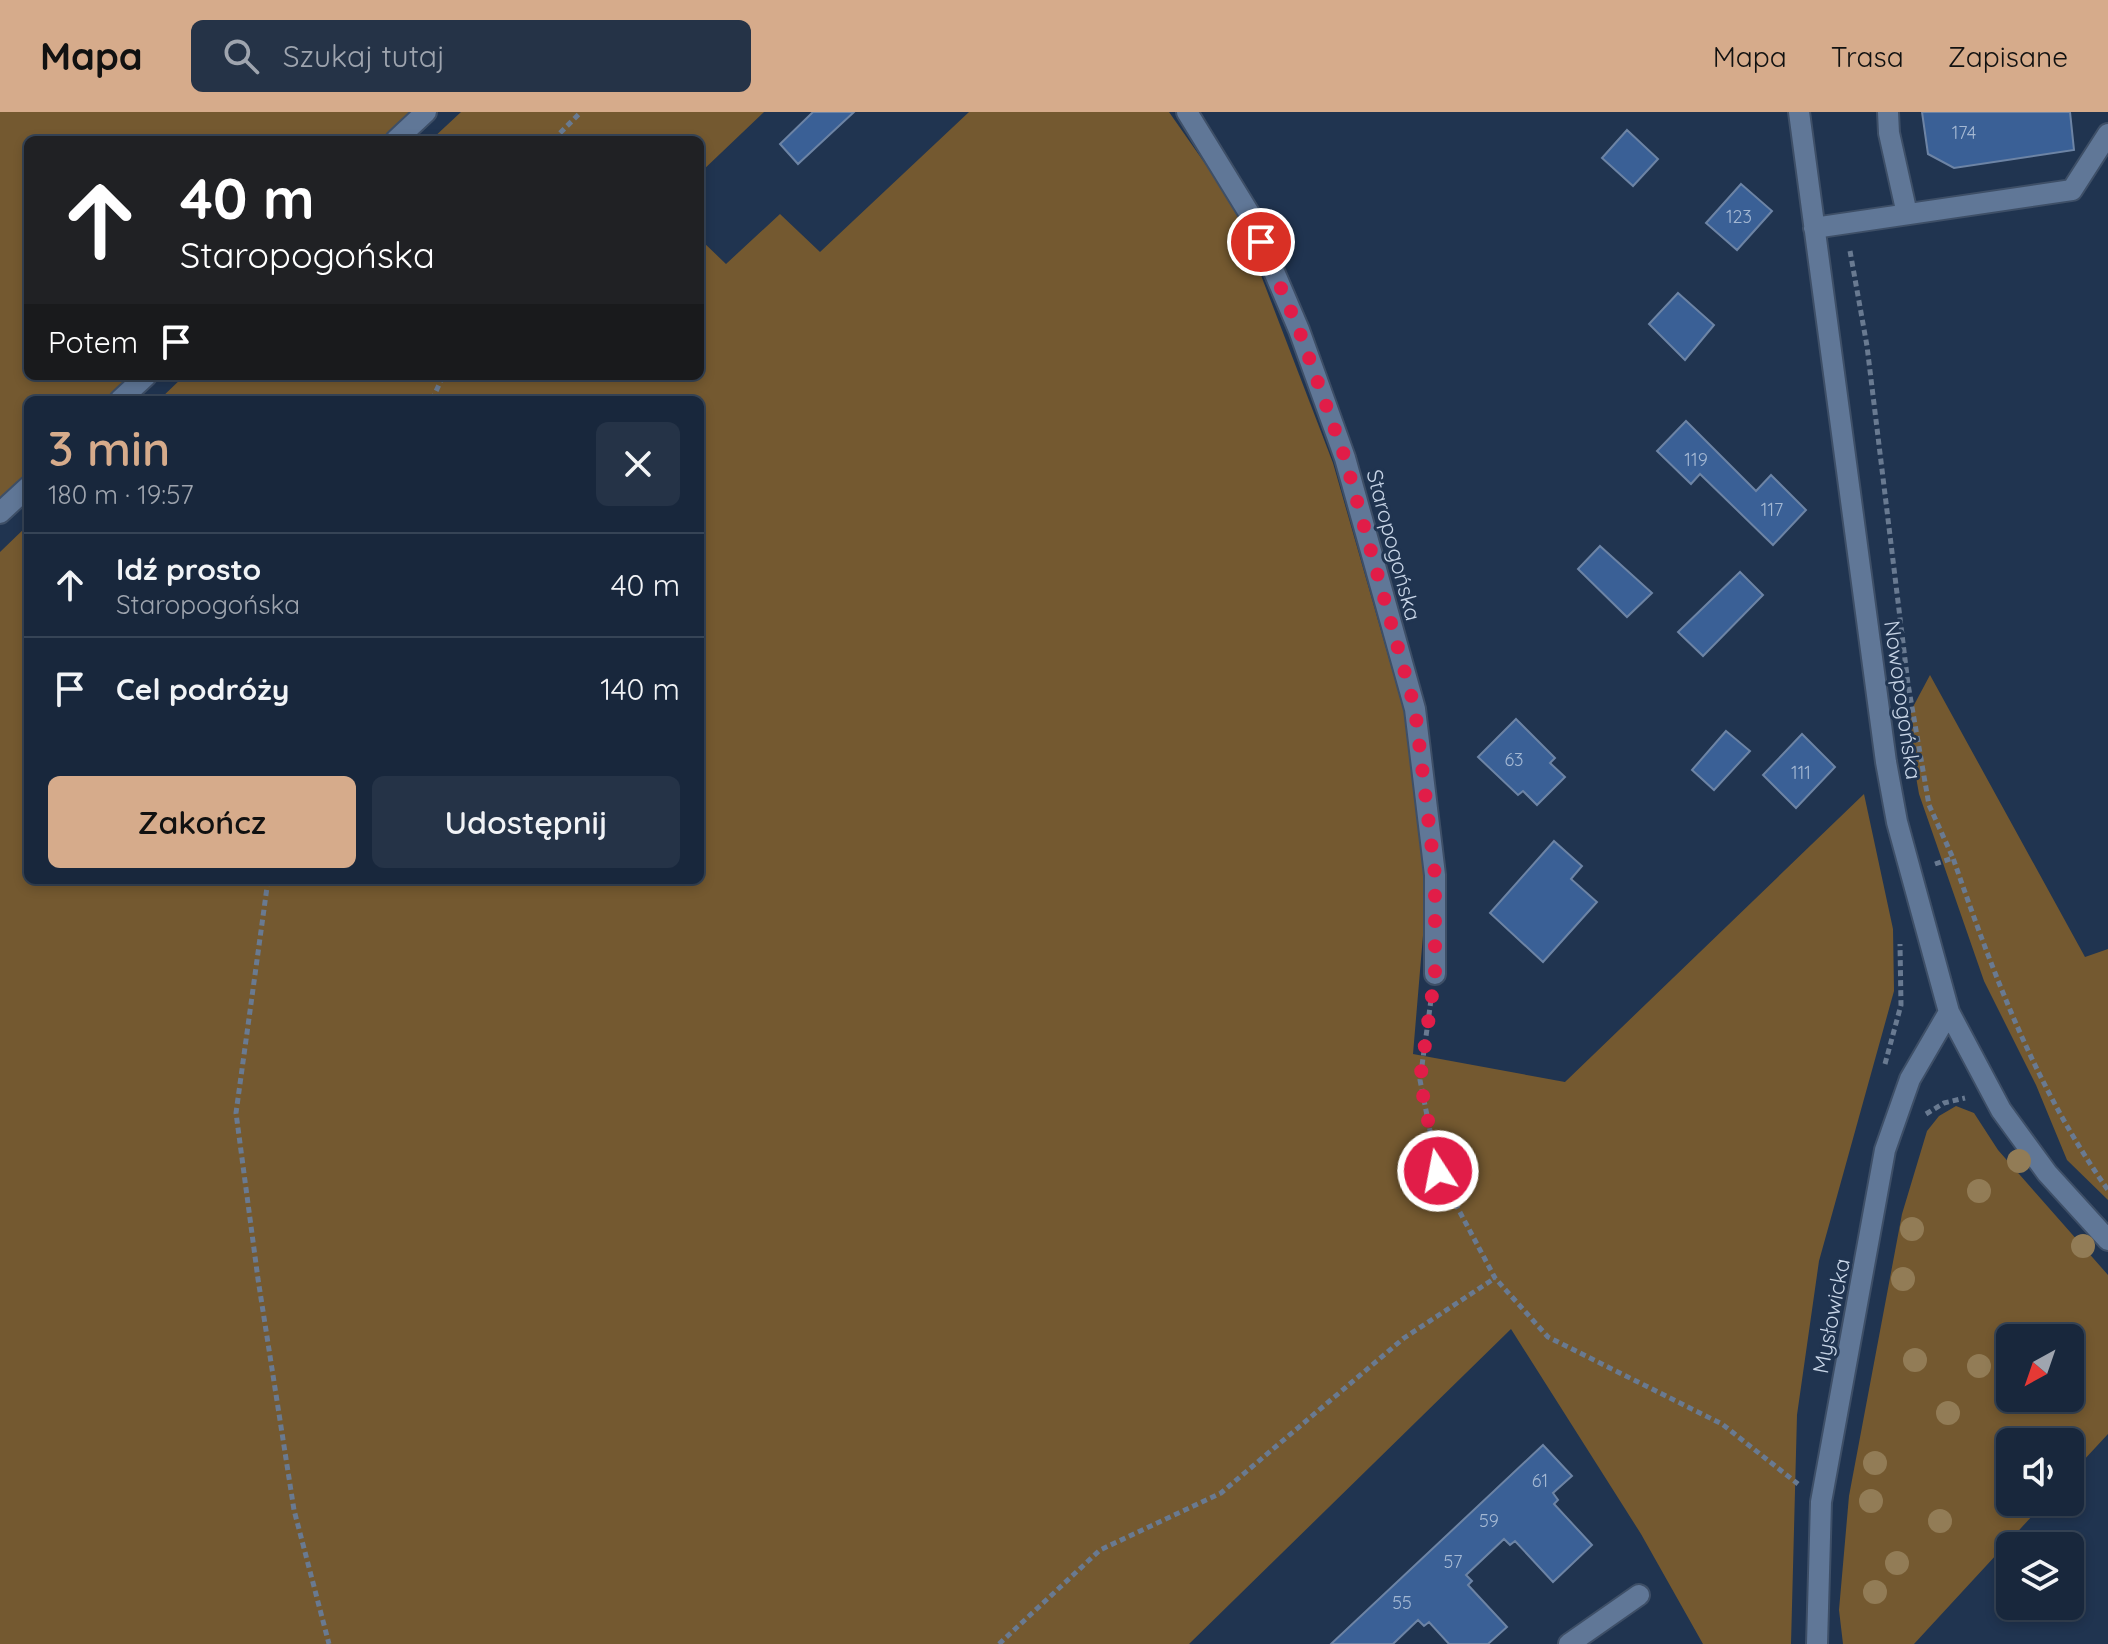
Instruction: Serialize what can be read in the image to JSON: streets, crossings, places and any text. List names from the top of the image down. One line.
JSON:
{"streets":{"street":["Staropogońska","Nowopogońska","Mysłowicka"]},"crossings":[["Nowopogońska","Mysłowicka"]],"house_numbers":["174","123","119","117","63","111","61","59","57","55"],"north":"bottom left","page":{"header":"Mapa","search":"Szukaj tutaj","nav":["Mapa","Trasa","Zapisane"],"turn":["40 m","Staropogońska"],"then":"Potem","heading":["3 min","180 m · 19:57"],"list":[{"name":"Idź prosto","note":"Staropogońska","value":"40 m"},{"name":"Cel podróży","value":"140 m"}],"buttons":["Zakończ","Udostępnij"]}}
